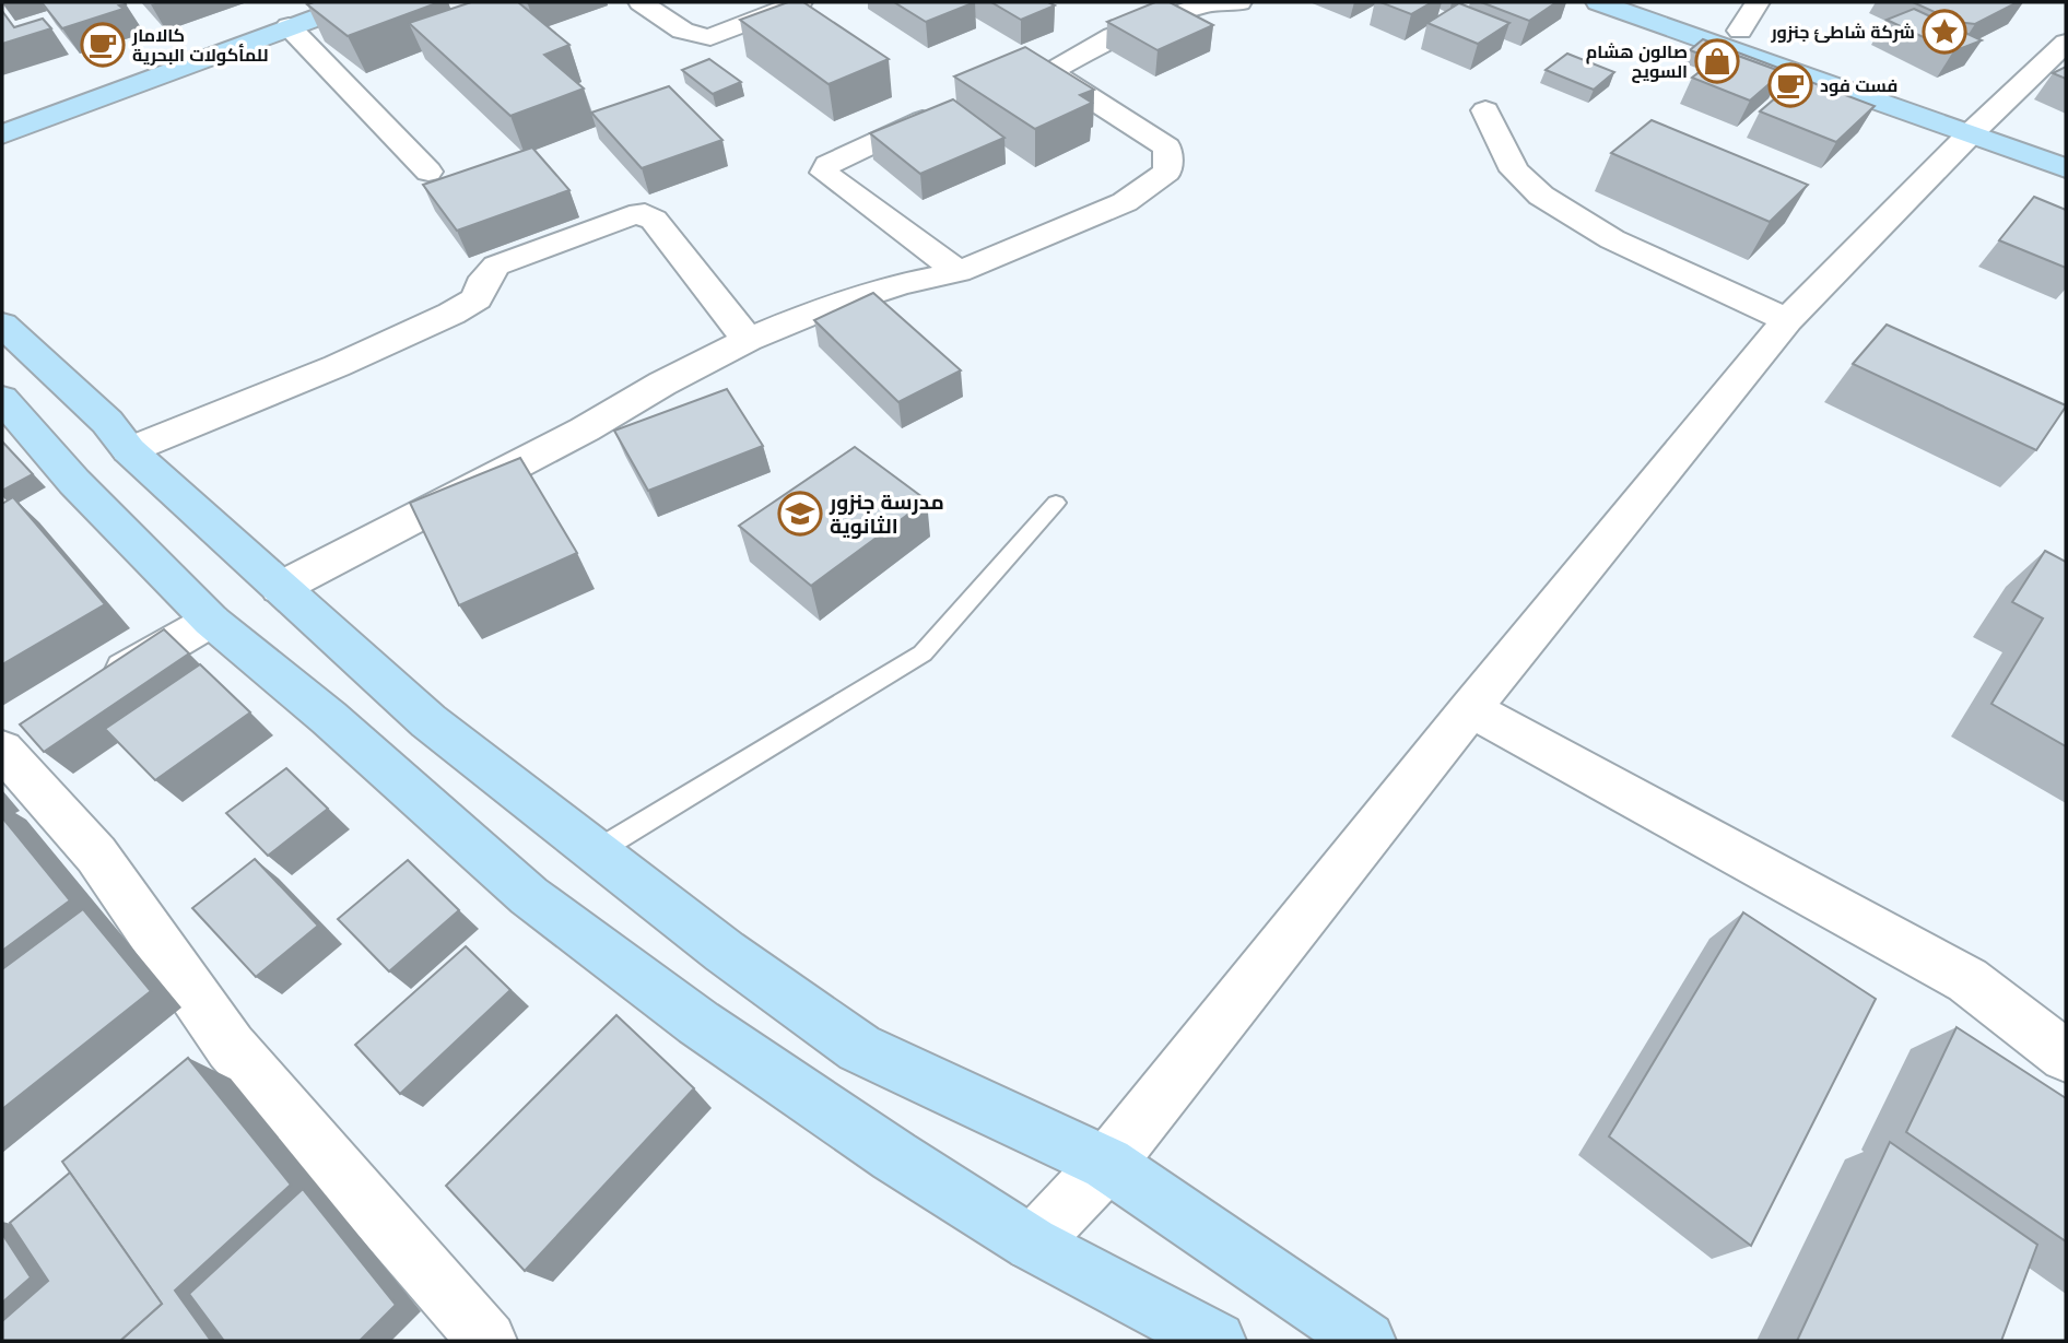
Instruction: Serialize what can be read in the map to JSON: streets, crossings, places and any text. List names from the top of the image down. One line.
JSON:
{"places":{"place":["شركة شاطئ جنزور"],"cafe":["كالامار للمأكولات البحرية","فست فود"],"shop":["صالون هشام السويح"],"school or university":["مدرسة جنزور الثانوية"]}}
